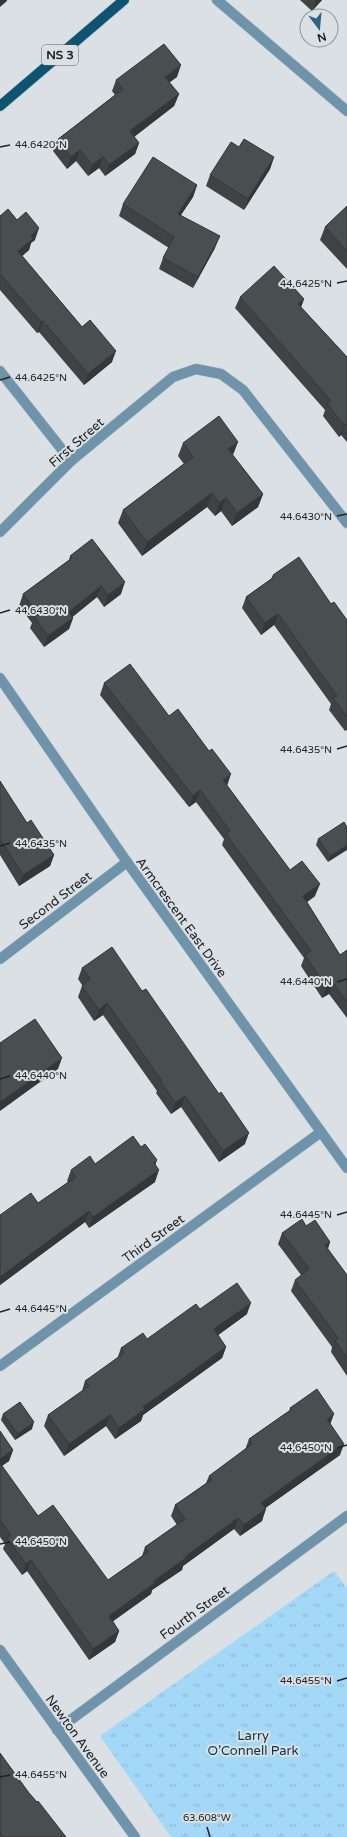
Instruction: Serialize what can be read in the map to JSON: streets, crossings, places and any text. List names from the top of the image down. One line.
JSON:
{"streets":{"main road":["NS 3"],"street":["First Street","Second Street","Armcrescent East Drive","Third Street","Fourth Street","Newton Avenue"]},"crossings":[["Second Street","Armcrescent East Drive"],["Armcrescent East Drive","Third Street"],["Fourth Street","Newton Avenue"]],"parks":["Larry O’Connell Park"],"north":"bottom","coordinates":["44.6420°N","44.6425°N","44.6430°N","44.6435°N","44.6440°N","44.6445°N","44.6450°N","44.6455°N","63.608°W"]}
